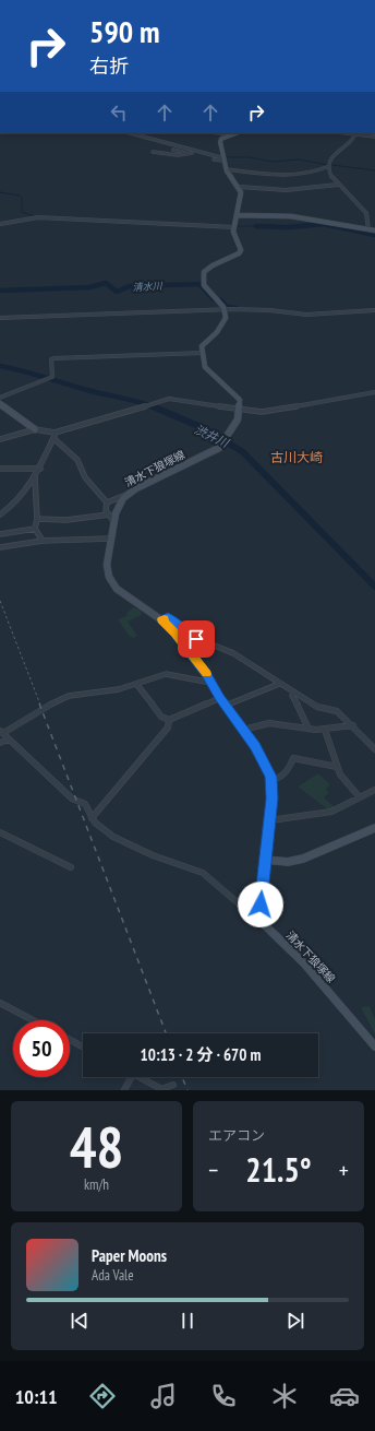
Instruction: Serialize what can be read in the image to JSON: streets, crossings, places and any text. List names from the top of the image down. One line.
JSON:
{"streets":{"main road":["清水下狼塚線"]},"districts":["古川大崎"],"water":["清水川","渋井川"],"page":{"turn":["590 m","右折"],"limit":"50","trip":"10:13 · 2 分 · 670 m","tile":[["48","km/h"],"エアコン"],"heat":["−","21.5°","+"],"song":["Paper Moons","Ada Vale"],"tabs":"10:11"}}
